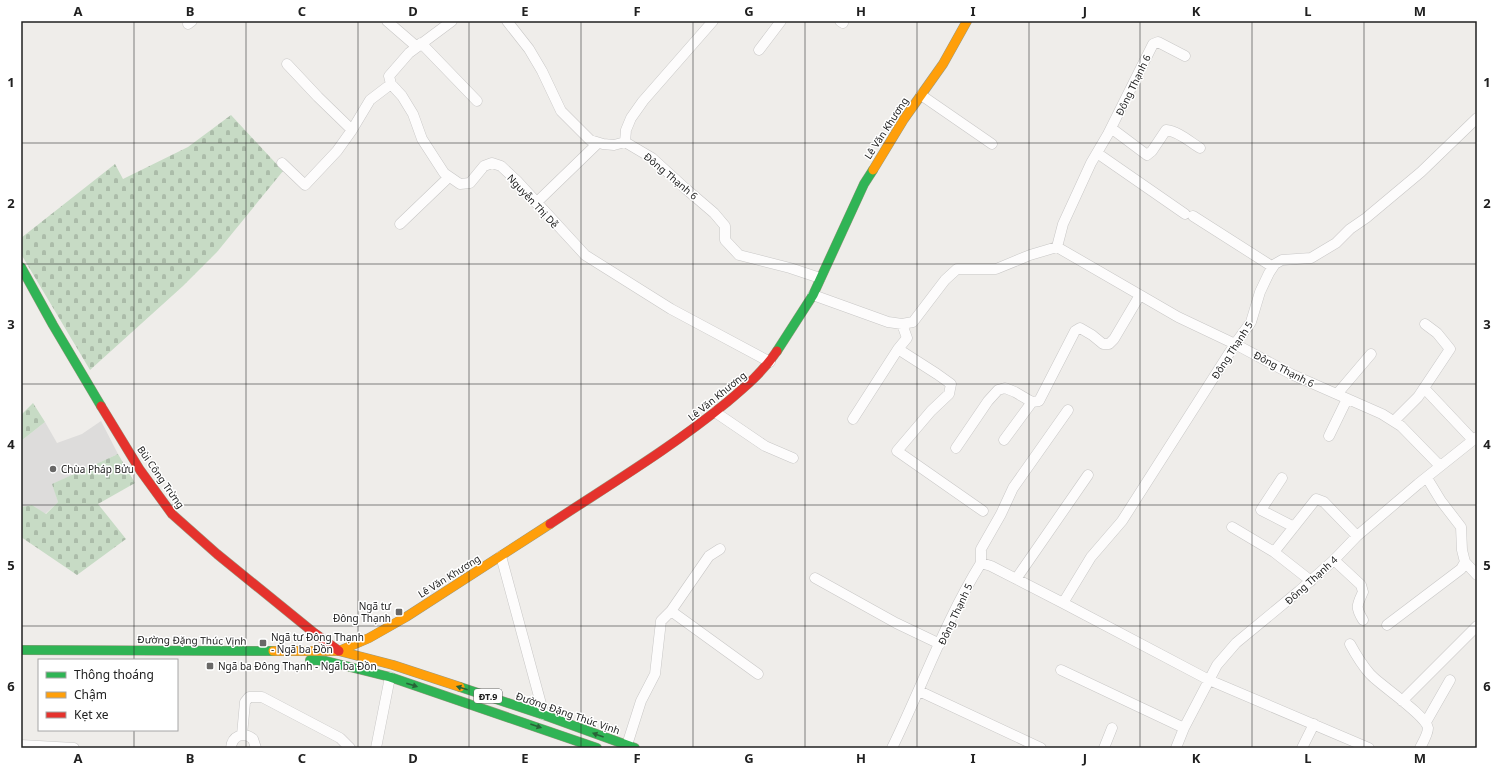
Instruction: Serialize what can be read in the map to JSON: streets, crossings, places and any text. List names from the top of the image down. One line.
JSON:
{"streets":{"main road":["Lê Văn Khương","Bùi Công Trừng","Đường Đặng Thúc Vịnh","ĐT.9"],"street":["Đông Thạnh 6","Nguyễn Thị Dễ","Đông Thạnh 5","Đông Thạnh 4"]},"crossings":[["Đông Thạnh 6","Lê Văn Khương"],["Đông Thạnh 6","Đông Thạnh 5"],["Đông Thạnh 6","Đông Thạnh 4"],["Lê Văn Khương","Nguyễn Thị Dễ"],["Lê Văn Khương","Bùi Công Trừng"],["Lê Văn Khương","Đường Đặng Thúc Vịnh"],["Bùi Công Trừng","Đường Đặng Thúc Vịnh"]],"places":{"other":["Chùa Pháp Bửu"],"transit":["Ngã tư Đông Thạnh","Ngã tư Đông Thạnh - Ngã ba Đồn","Ngã ba Đông Thạnh - Ngã ba Đồn"]},"legend":["Thông thoáng","Chậm","Kẹt xe"],"grid":{"columns":["A","B","C","D","E","F","G","H","I","J","K","L","M"],"rows":["1","2","3","4","5","6"]}}
